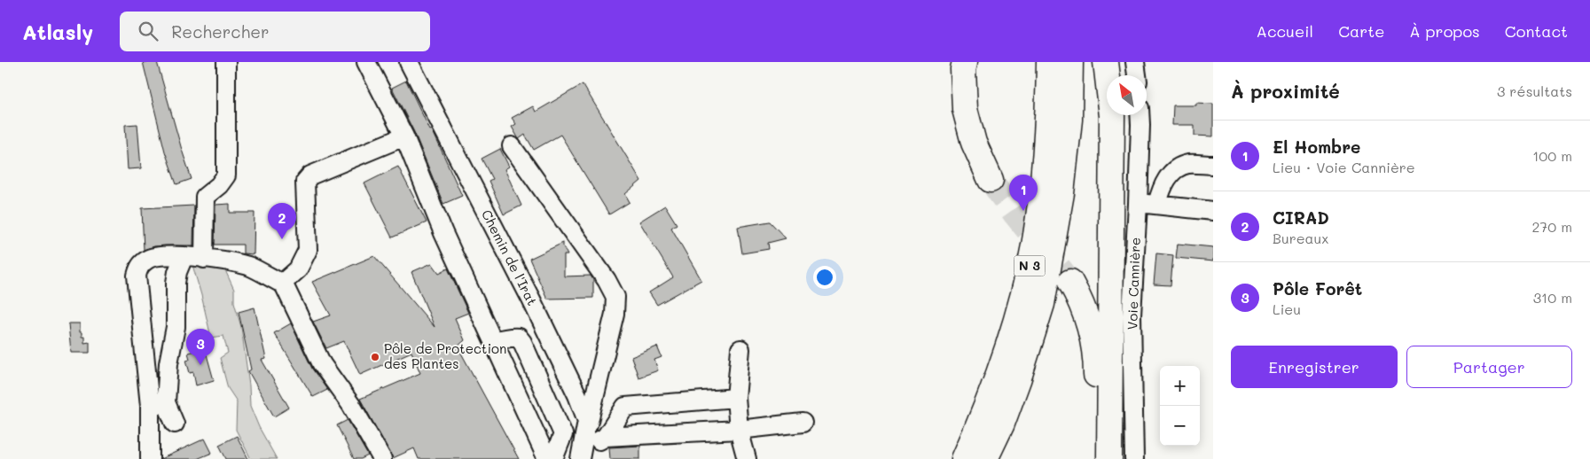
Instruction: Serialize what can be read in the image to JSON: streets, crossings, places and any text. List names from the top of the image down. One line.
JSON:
{"streets":{"highway":["N 3"],"street":["Chemin de l'Irat","Voie Cannière"]},"places":["Pôle de Protection des Plantes"],"north":"top left","page":{"header":"Atlasly","search":"Rechercher","nav":["Accueil","Carte","À propos","Contact"],"heading":["À proximité","3 résultats"],"list":[{"mark":"1","name":"El Hombre","note":"Lieu · Voie Cannière","value":"100 m"},{"mark":"2","name":"CIRAD","note":"Bureaux","value":"270 m"},{"mark":"3","name":"Pôle Forêt","note":"Lieu","value":"310 m"}],"pins":["1","2","3"],"buttons":["Enregistrer","Partager"],"map_buttons":["+","−"]}}
